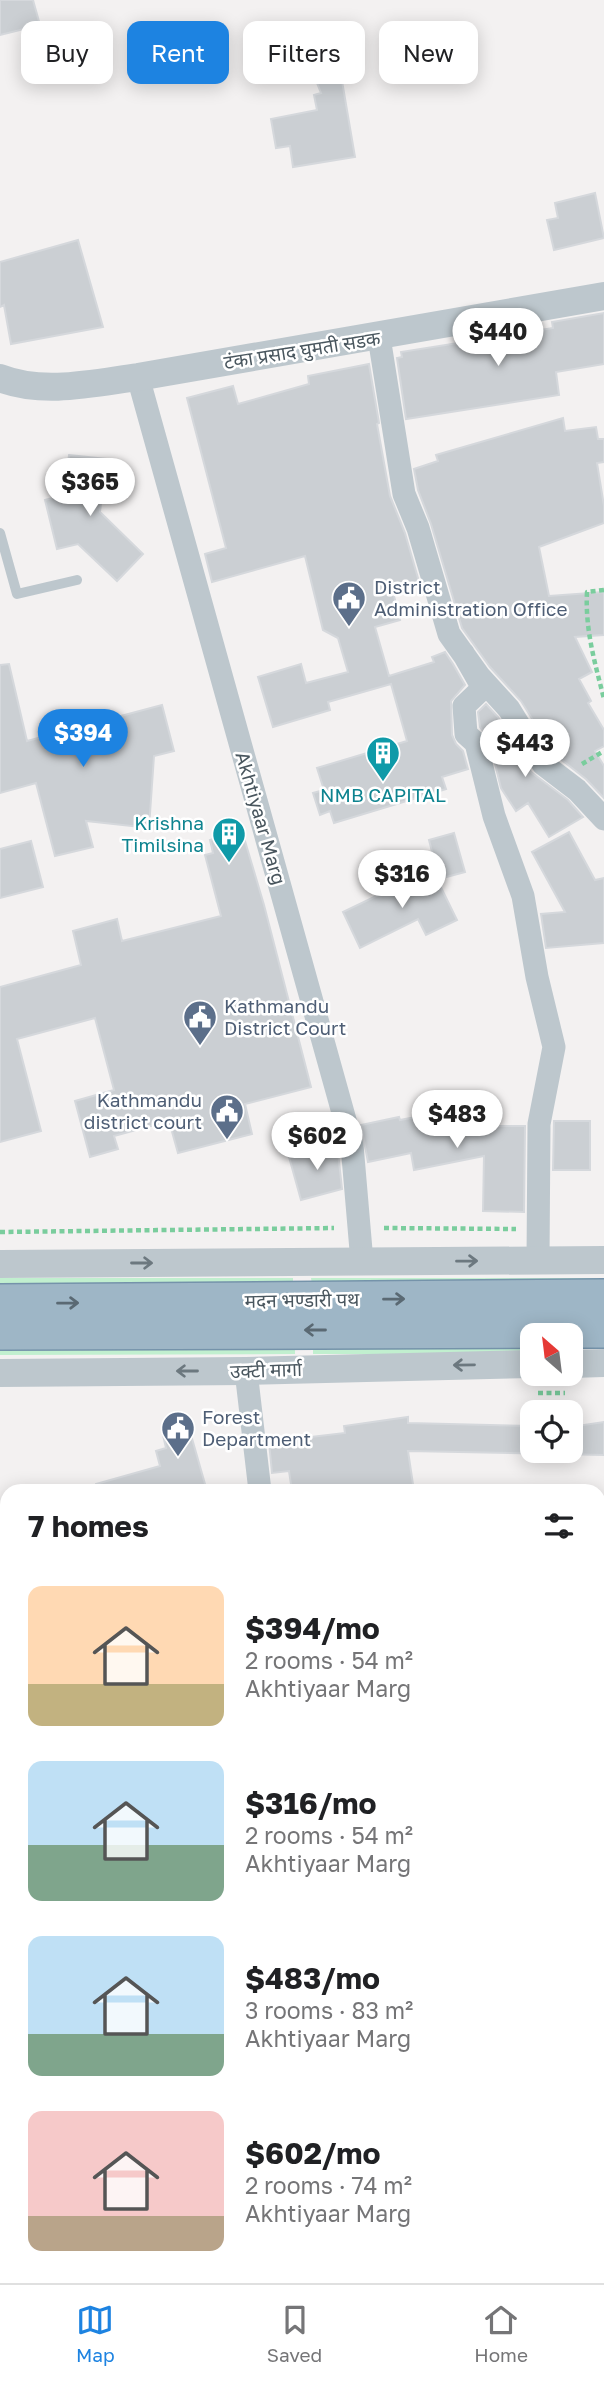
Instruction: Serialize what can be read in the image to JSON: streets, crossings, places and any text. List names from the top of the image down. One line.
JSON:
{"streets":{"highway":["मदन भण्डारी पथ"],"street":["टंका प्रसाद घुमती सडक","Akhtiyaar Marg","उक्टी मार्गा"]},"crossings":[["टंका प्रसाद घुमती सडक","Akhtiyaar Marg"]],"places":{"public building":["District Administration Office","Kathmandu District Court","Kathmandu district court","Forest Department"],"building":["NMB CAPITAL","Krishna Timilsina"]},"north":"top left","page":{"chip":["Buy","Rent","Filters","New"],"price":["$440","$365","$394","$443","$316","$483","$602"],"heading":"7 homes","list":[{"name":"$394/mo","note":"2 rooms · 54 m² · Akhtiyaar Marg"},{"name":"$316/mo","note":"2 rooms · 54 m² · Akhtiyaar Marg"},{"name":"$483/mo","note":"3 rooms · 83 m² · Akhtiyaar Marg"},{"name":"$602/mo","note":"2 rooms · 74 m² · Akhtiyaar Marg"}],"tabs":["Map","Saved","Home"]}}
